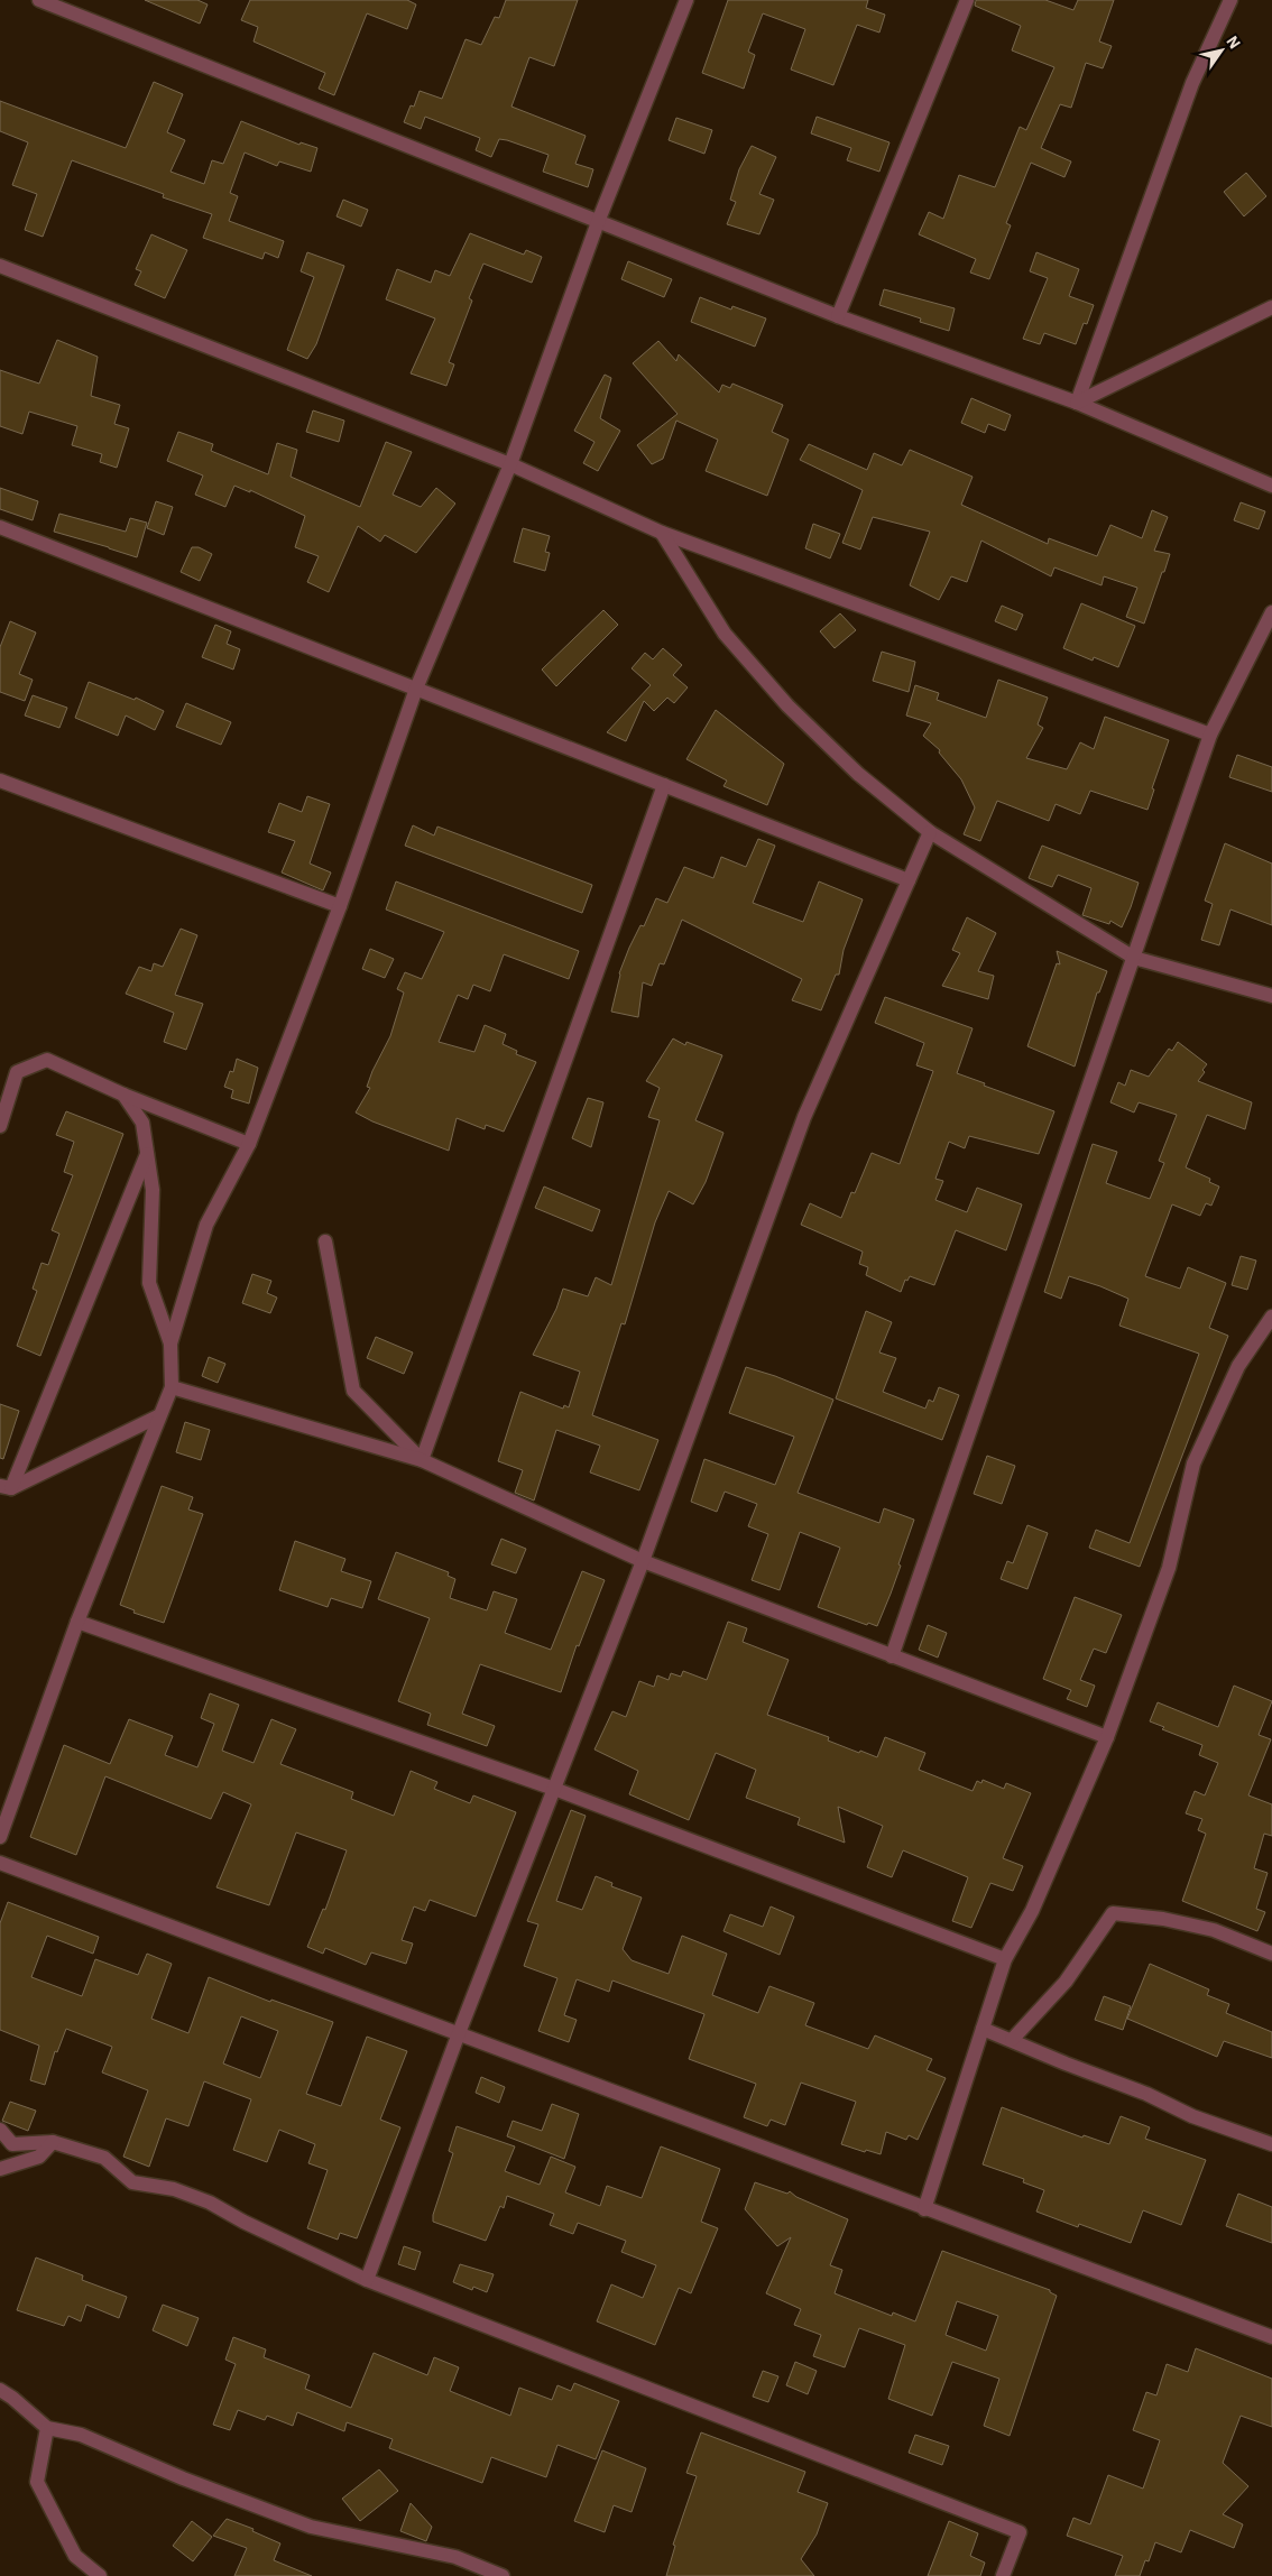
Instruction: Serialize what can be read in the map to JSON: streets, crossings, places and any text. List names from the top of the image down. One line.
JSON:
{"north":"top right"}
